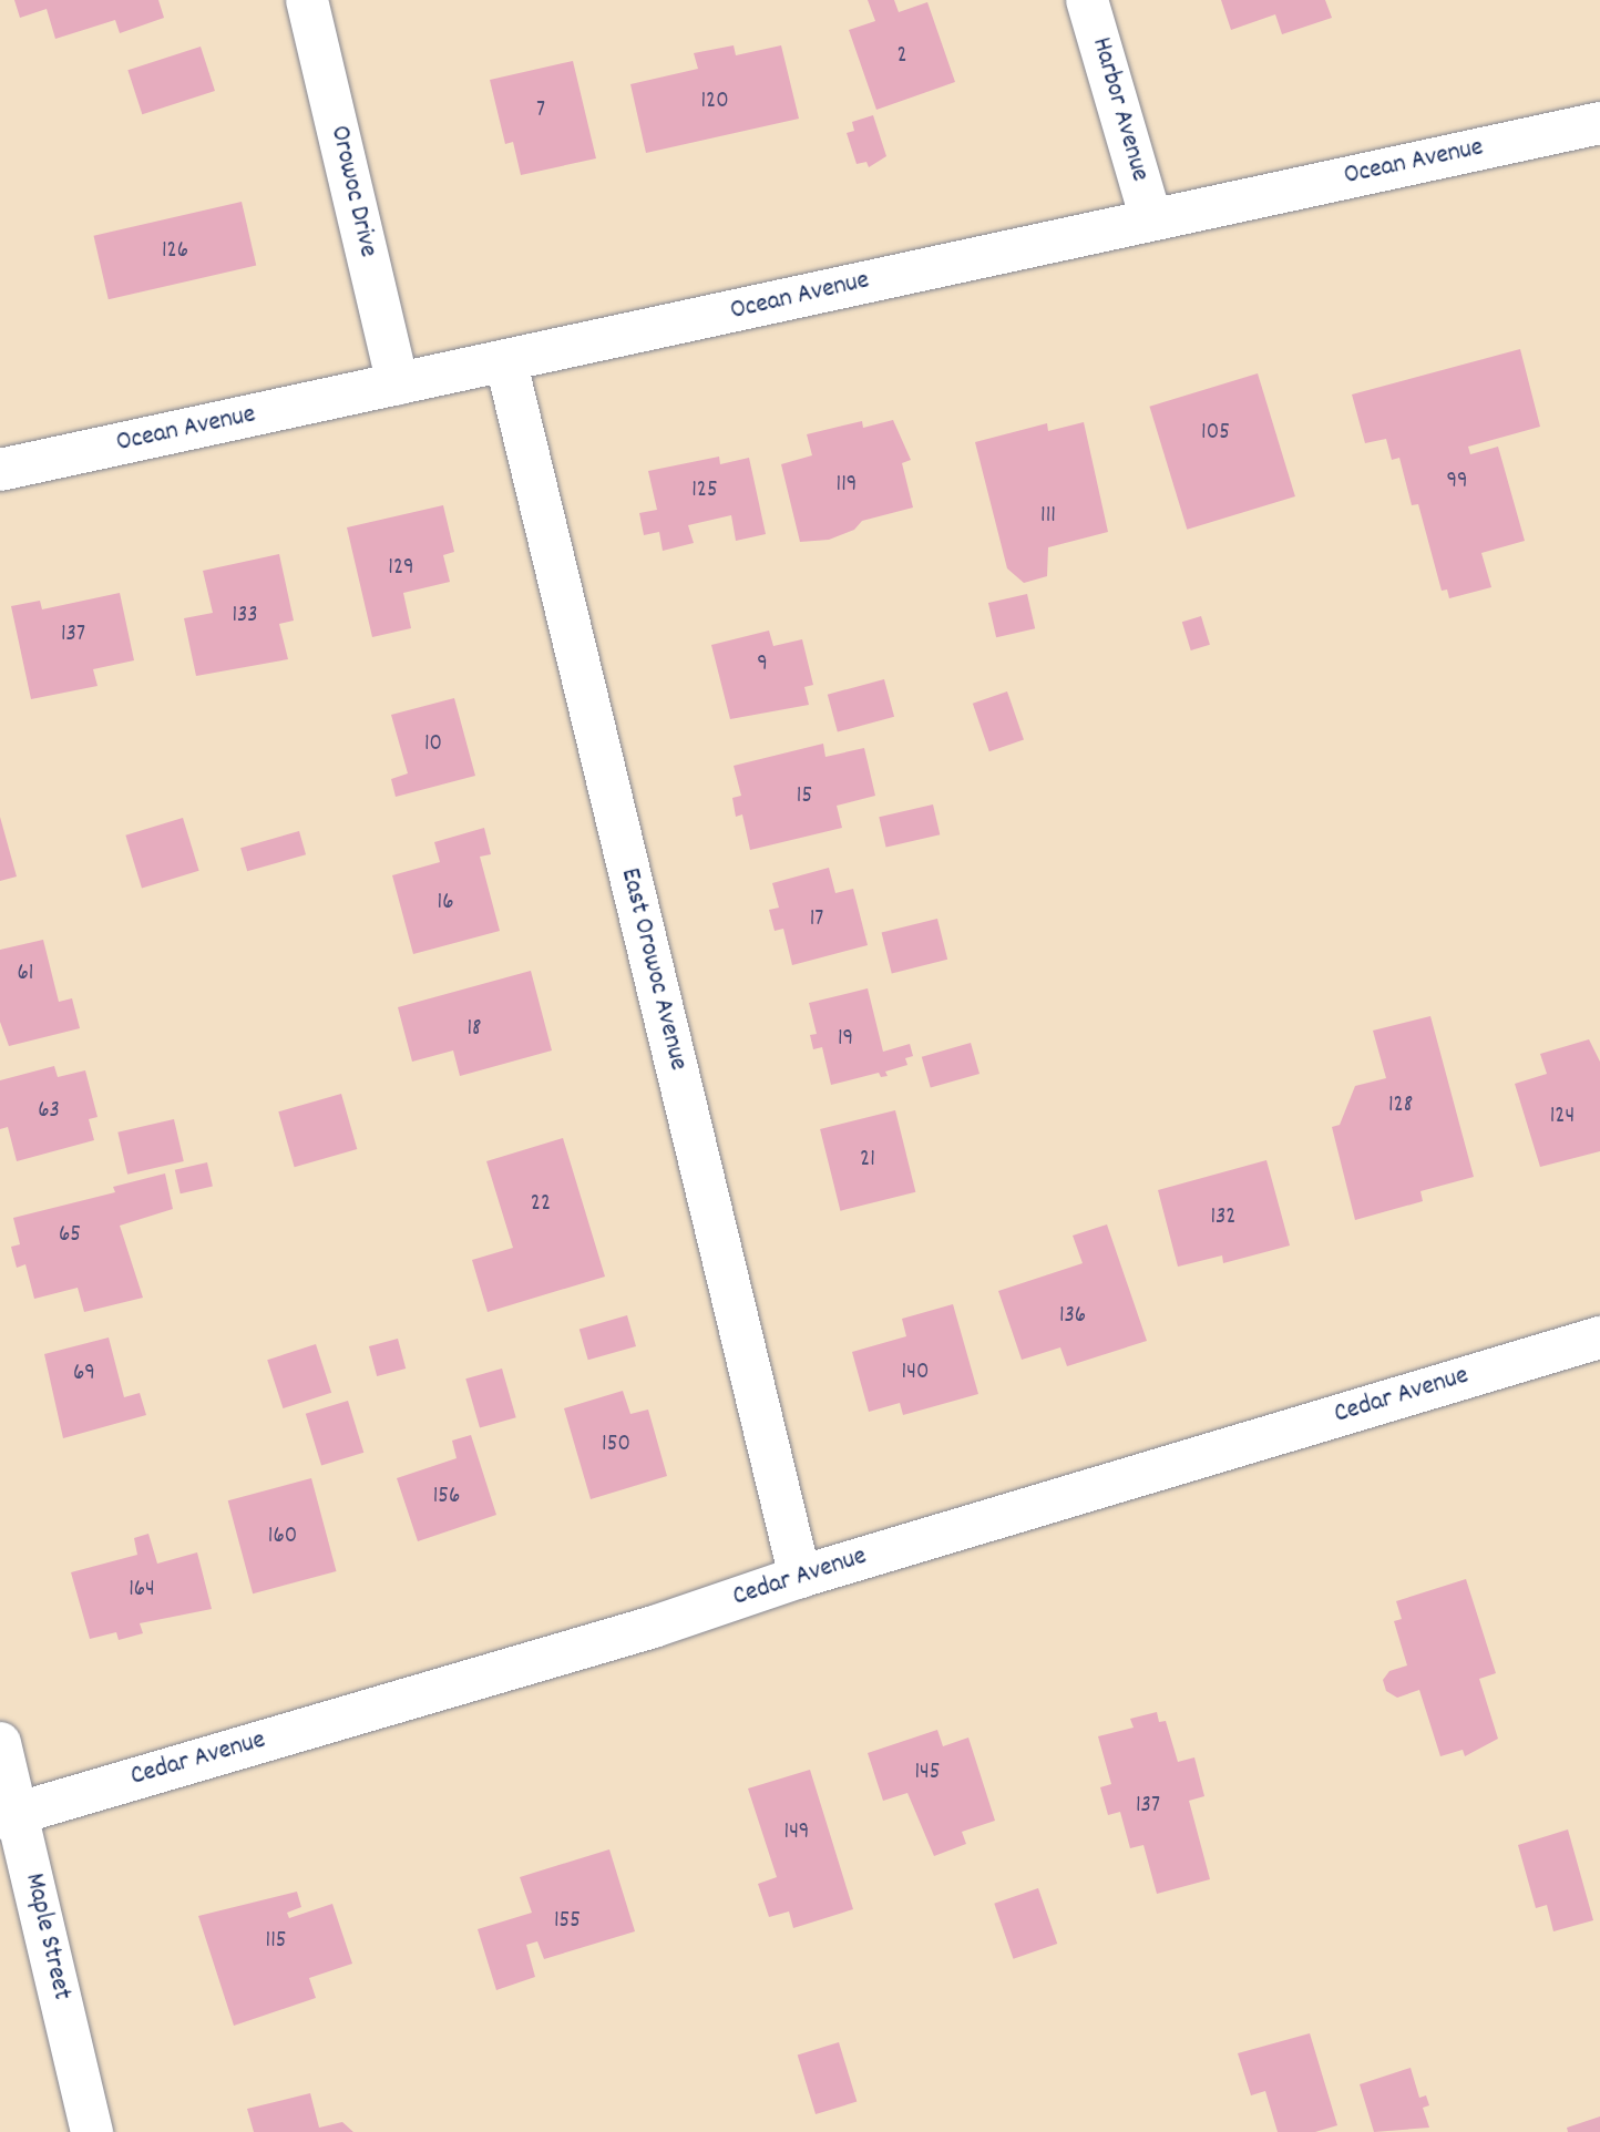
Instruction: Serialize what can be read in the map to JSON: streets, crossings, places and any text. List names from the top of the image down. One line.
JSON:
{"streets":{"street":["Harbor Avenue","Ocean Avenue","Orowoc Drive","East Orowoc Avenue","Cedar Avenue","Maple Street"]},"crossings":[["Harbor Avenue","Ocean Avenue"],["Ocean Avenue","Orowoc Drive"],["Ocean Avenue","East Orowoc Avenue"],["East Orowoc Avenue","Cedar Avenue"],["Cedar Avenue","Maple Street"]],"house_numbers":["2","120","7","126","105","99","119","125","111","129","133","137","9","10","15","16","17","61","18","19","128","63","124","21","22","132","65","136","140","69","150","156","160","164","145","137","149","155","115"]}
